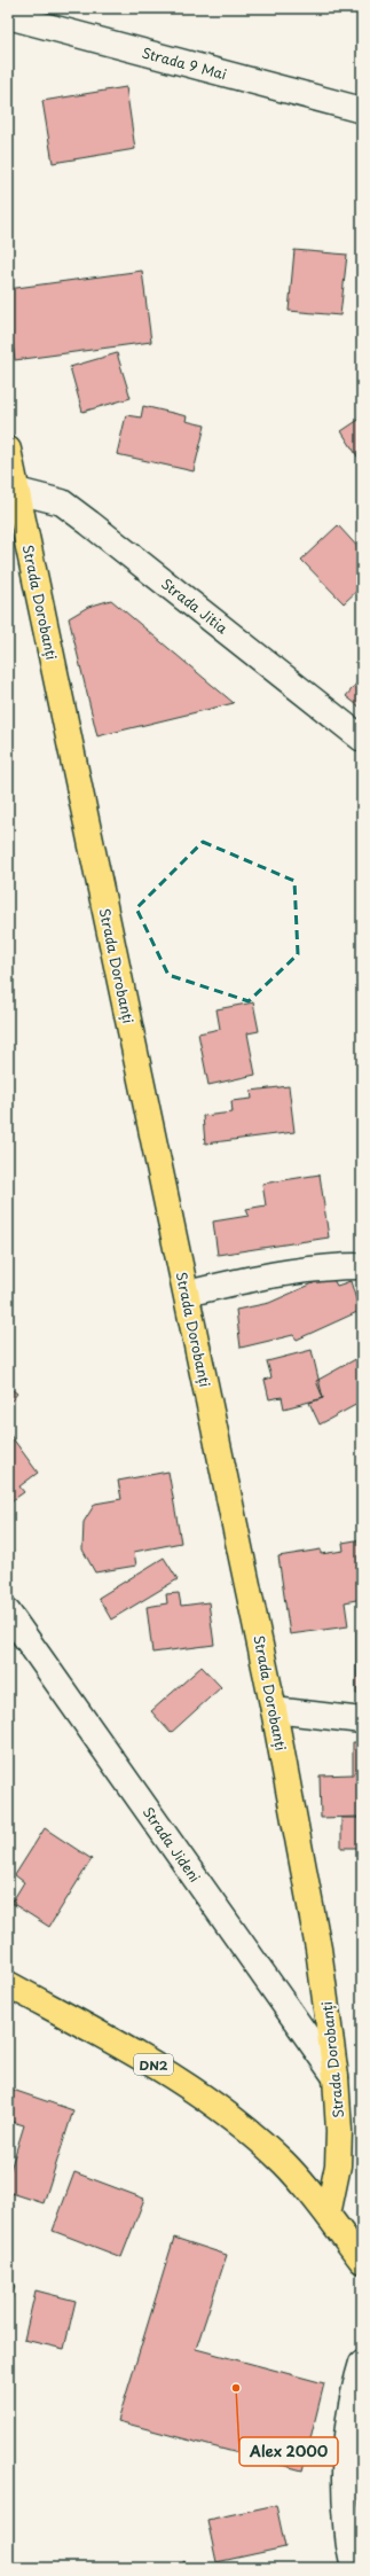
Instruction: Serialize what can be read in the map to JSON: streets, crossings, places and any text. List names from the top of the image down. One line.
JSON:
{"streets":{"main road":["Strada Dorobanți","DN2"],"street":["Strada 9 Mai","Strada Jitia","Strada Jideni"]},"crossings":[["Strada Dorobanți","Strada Jitia"],["Strada Dorobanți","Strada Jideni"],["Strada Dorobanți","DN2"]],"places":["Alex 2000"]}
